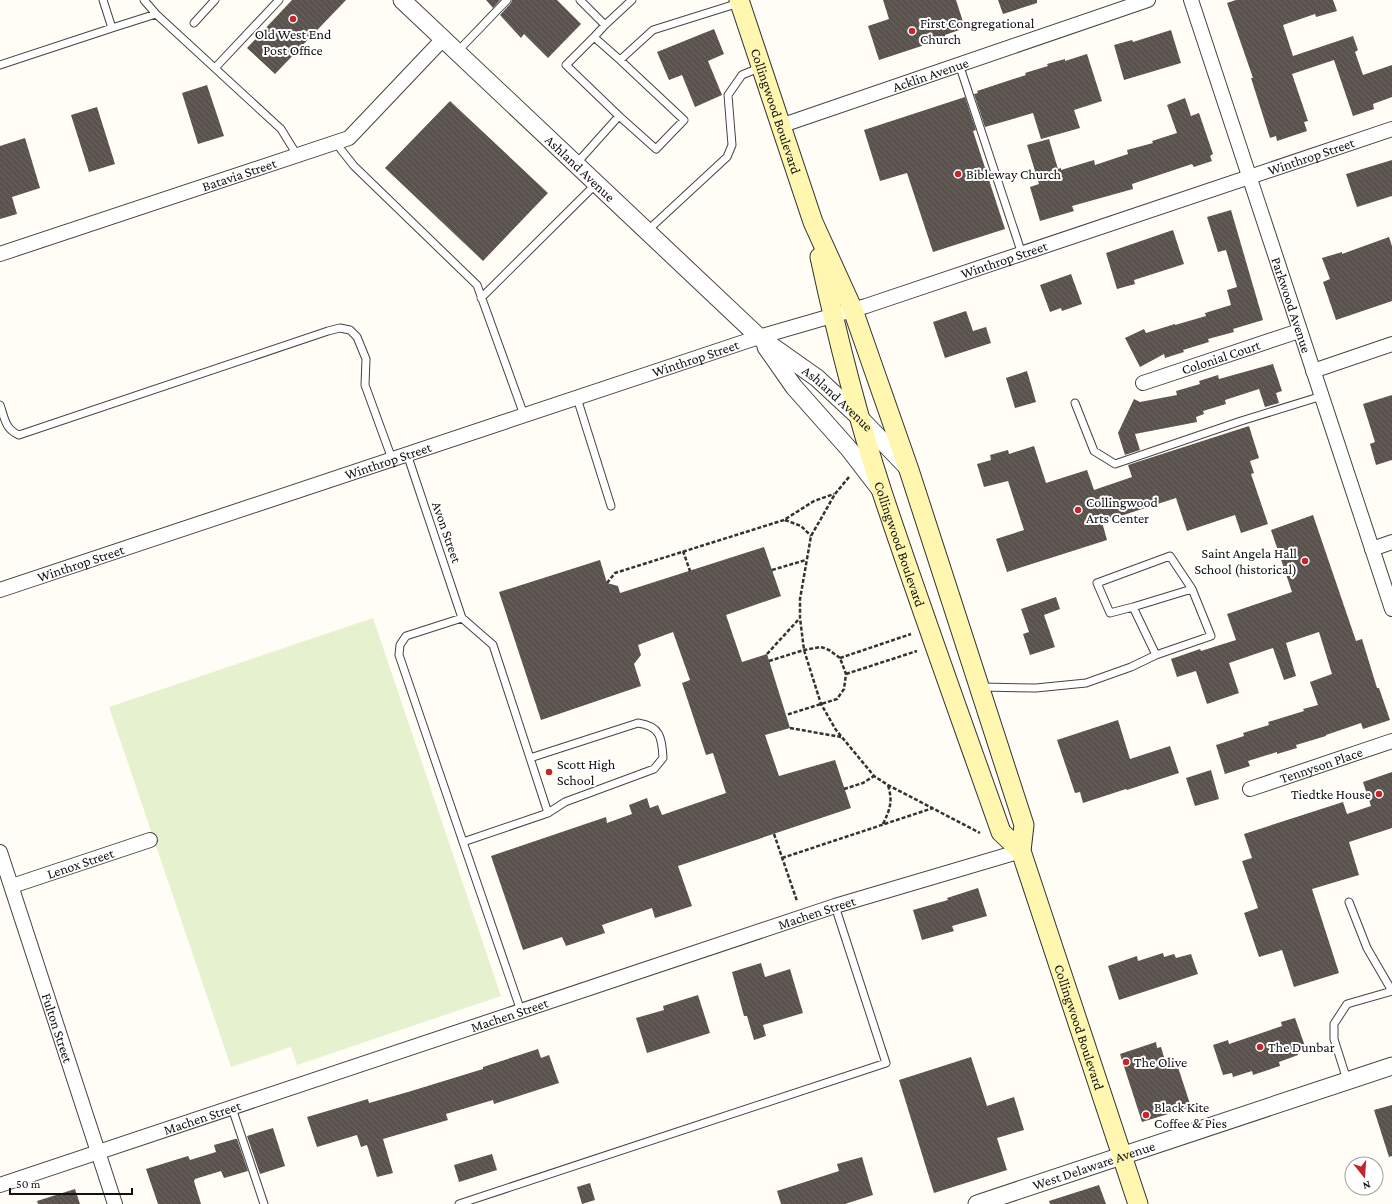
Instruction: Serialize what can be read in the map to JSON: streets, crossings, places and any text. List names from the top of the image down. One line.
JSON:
{"streets":{"main road":["Collingwood Boulevard"],"street":["Acklin Avenue","Winthrop Street","Ashland Avenue","Batavia Street","Parkwood Avenue","Colonial Court","Tennyson Place","Lenox Street","Machen Street","Fulton Street","West Delaware Avenue"],"lane":["Avon Street"]},"crossings":[["Acklin Avenue","Collingwood Boulevard"],["Collingwood Boulevard","Winthrop Street"],["Collingwood Boulevard","Ashland Avenue"],["Collingwood Boulevard","Machen Street"],["Collingwood Boulevard","West Delaware Avenue"],["Winthrop Street","Ashland Avenue"],["Winthrop Street","Parkwood Avenue"],["Winthrop Street","Avon Street"],["Ashland Avenue","Batavia Street"],["Parkwood Avenue","Colonial Court"],["Lenox Street","Fulton Street"],["Machen Street","Fulton Street"]],"places":["Old West End Post Office","First Congregational Church","Bibleway Church","Collingwood Arts Center","Saint Angela Hall School (historical)","Scott High School","Tiedtke House","The Dunbar","The Olive","Black Kite Coffee & Pies"],"scale_bar":"50 m","north":"bottom"}
